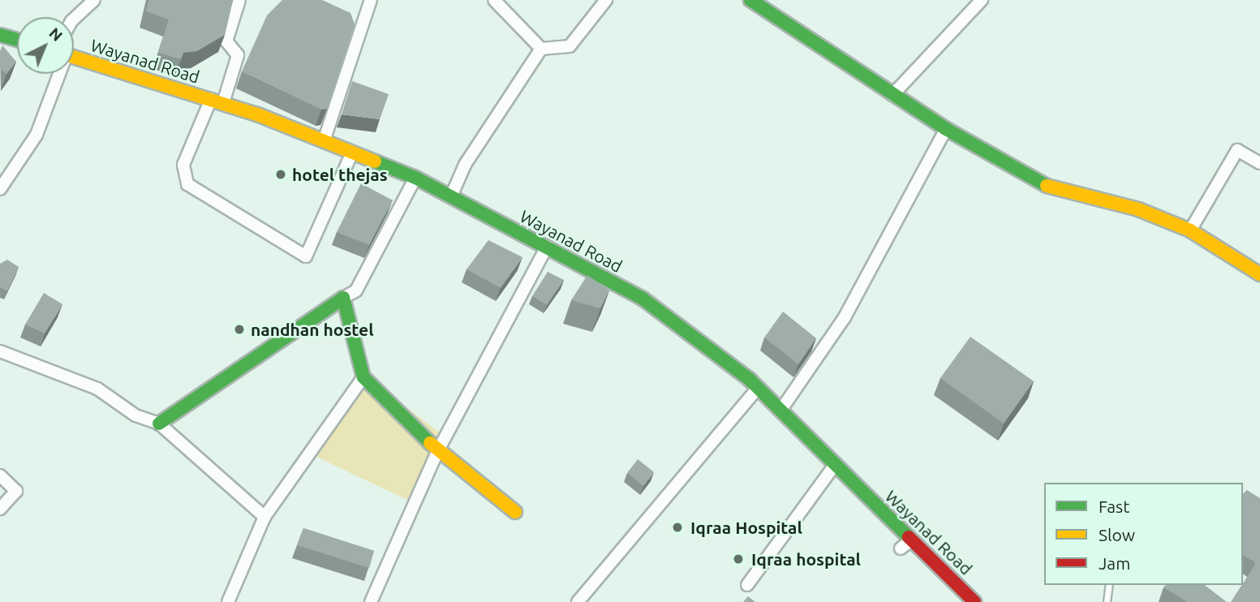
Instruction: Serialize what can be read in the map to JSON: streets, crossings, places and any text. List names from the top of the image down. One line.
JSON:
{"streets":{"main road":["Wayanad Road"]},"places":["hotel thejas","nandhan hostel","Iqraa Hospital","Iqraa hospital"],"legend":["Fast","Slow","Jam"],"north":"top right"}
